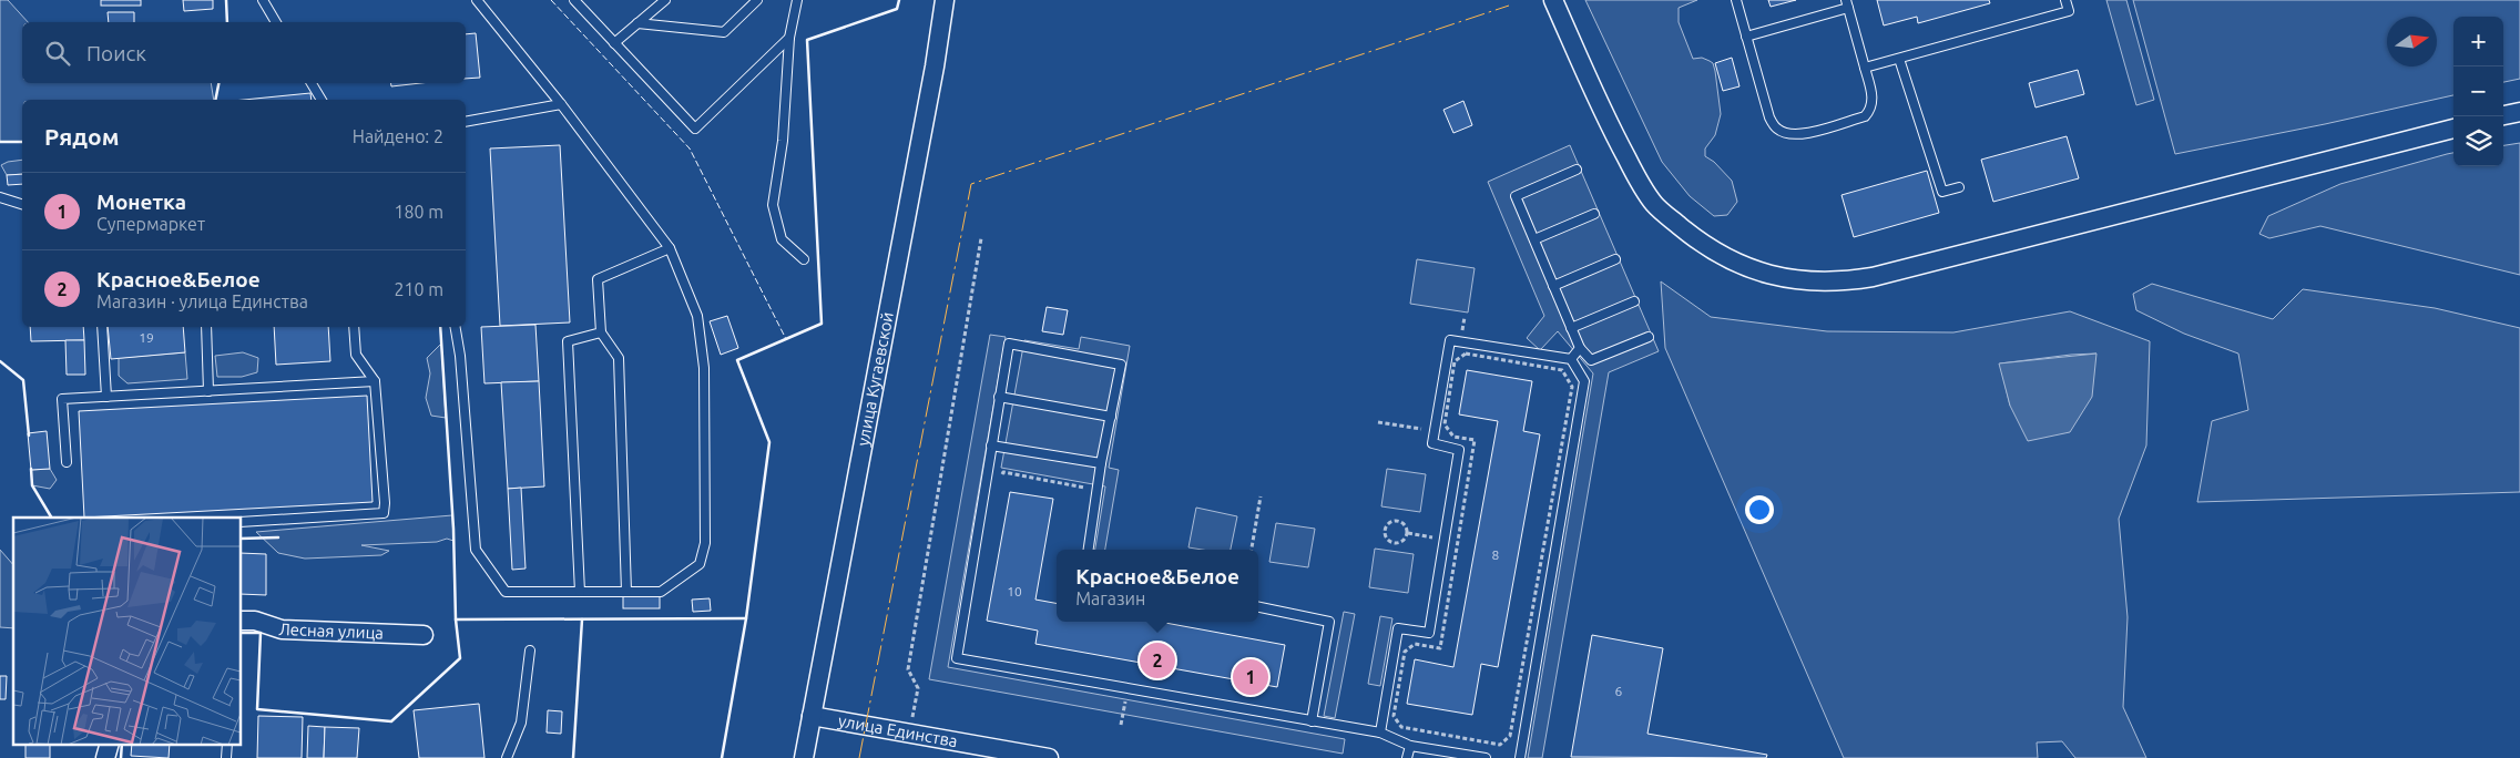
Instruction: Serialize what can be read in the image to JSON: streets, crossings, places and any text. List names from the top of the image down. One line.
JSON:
{"streets":{"street":["улица Кугаевской","Лесная улица","улица Единства"]},"crossings":[["улица Кугаевской","улица Единства"]],"house_numbers":["19","8","10","6"],"north":"right","page":{"map_buttons":["+","−"],"search":"Поиск","heading":["Рядом","Найдено: 2"],"list":[{"mark":"1","name":"Монетка","note":"Супермаркет","value":"180 m"},{"mark":"2","name":"Красное&Белое","note":"Магазин · улица Единства","value":"210 m"}],"popup":["Красное&Белое","Магазин"],"pins":["2","1"]}}
